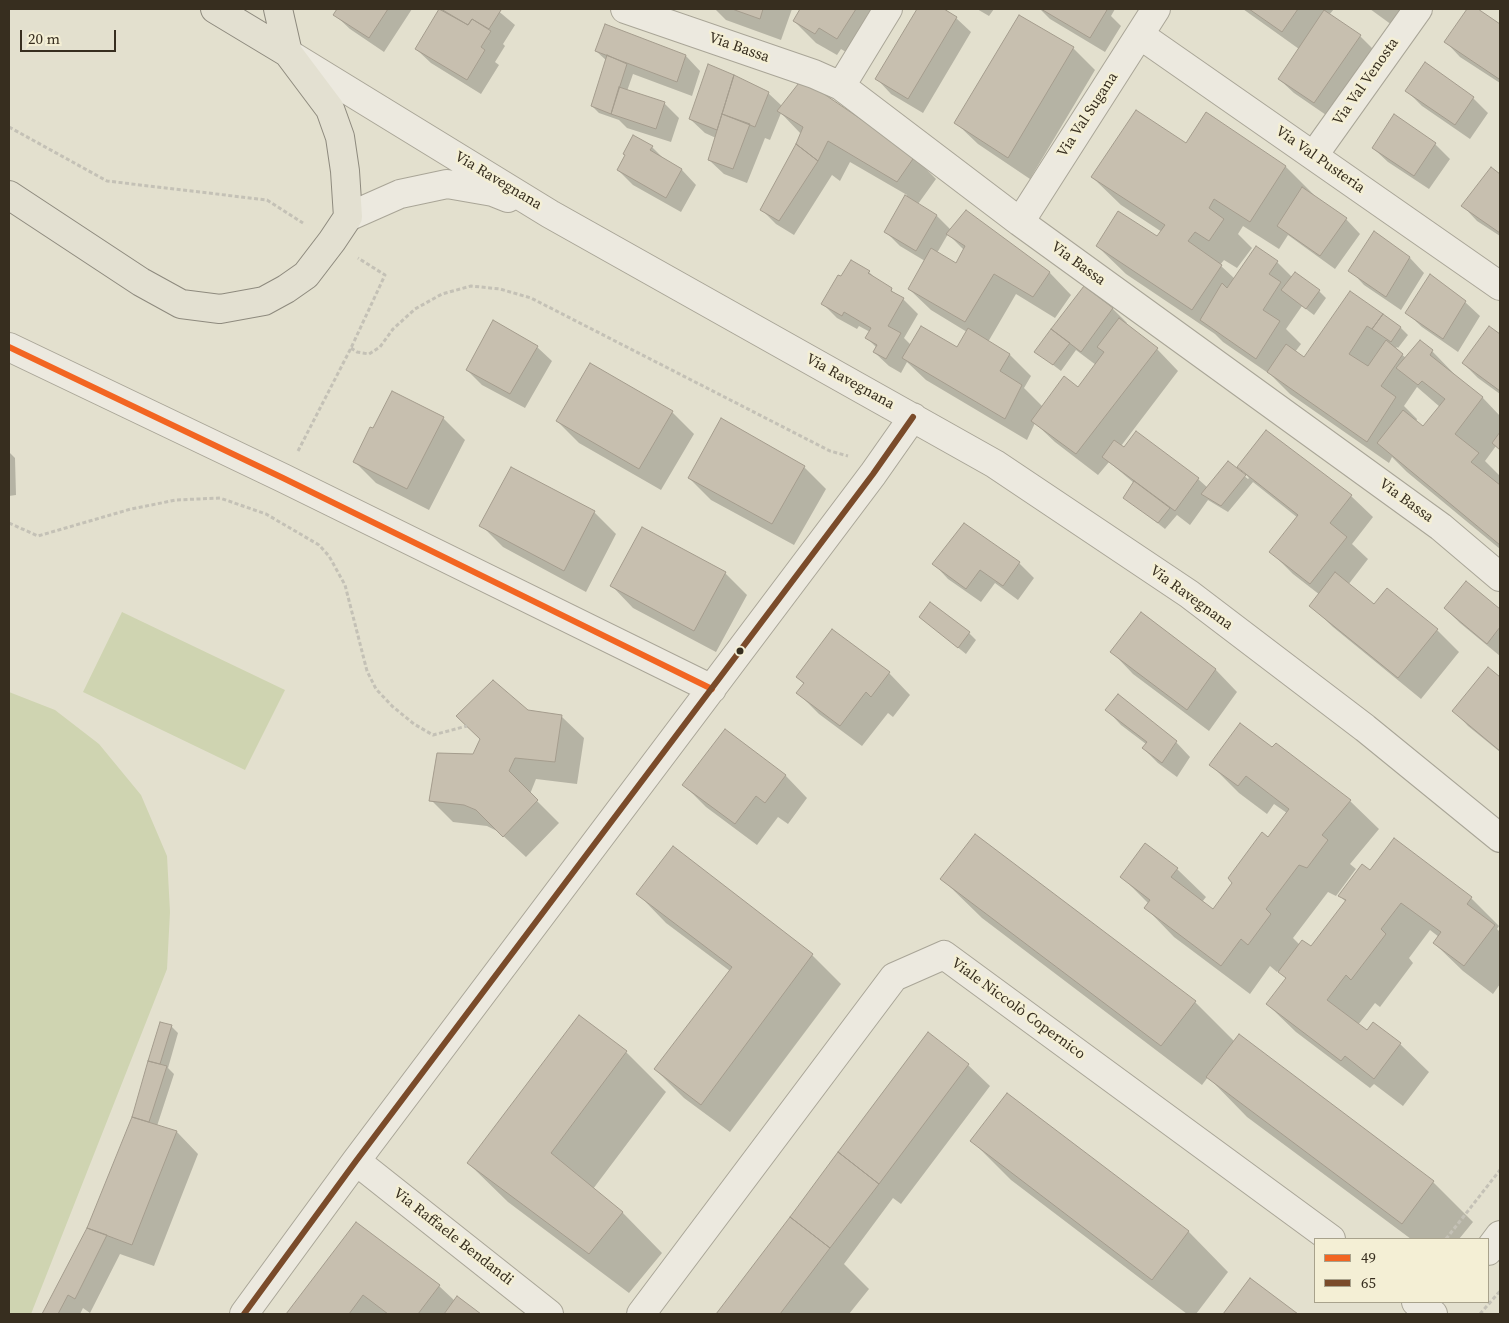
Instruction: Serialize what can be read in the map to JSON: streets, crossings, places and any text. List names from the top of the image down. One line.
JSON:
{"streets":{"main road":["Via Ravegnana"],"street":["Via Bassa","Via Val Venosta","Via Val Sugana","Via Val Pusteria","Viale Niccolò Copernico","Via Raffaele Bendandi"]},"crossings":[["Via Bassa","Via Val Sugana"],["Via Val Venosta","Via Val Pusteria"],["Via Val Sugana","Via Val Pusteria"]],"lines":["transit line 49","transit line 65"],"legend":["49","65"],"scale_bar":"20 m"}
